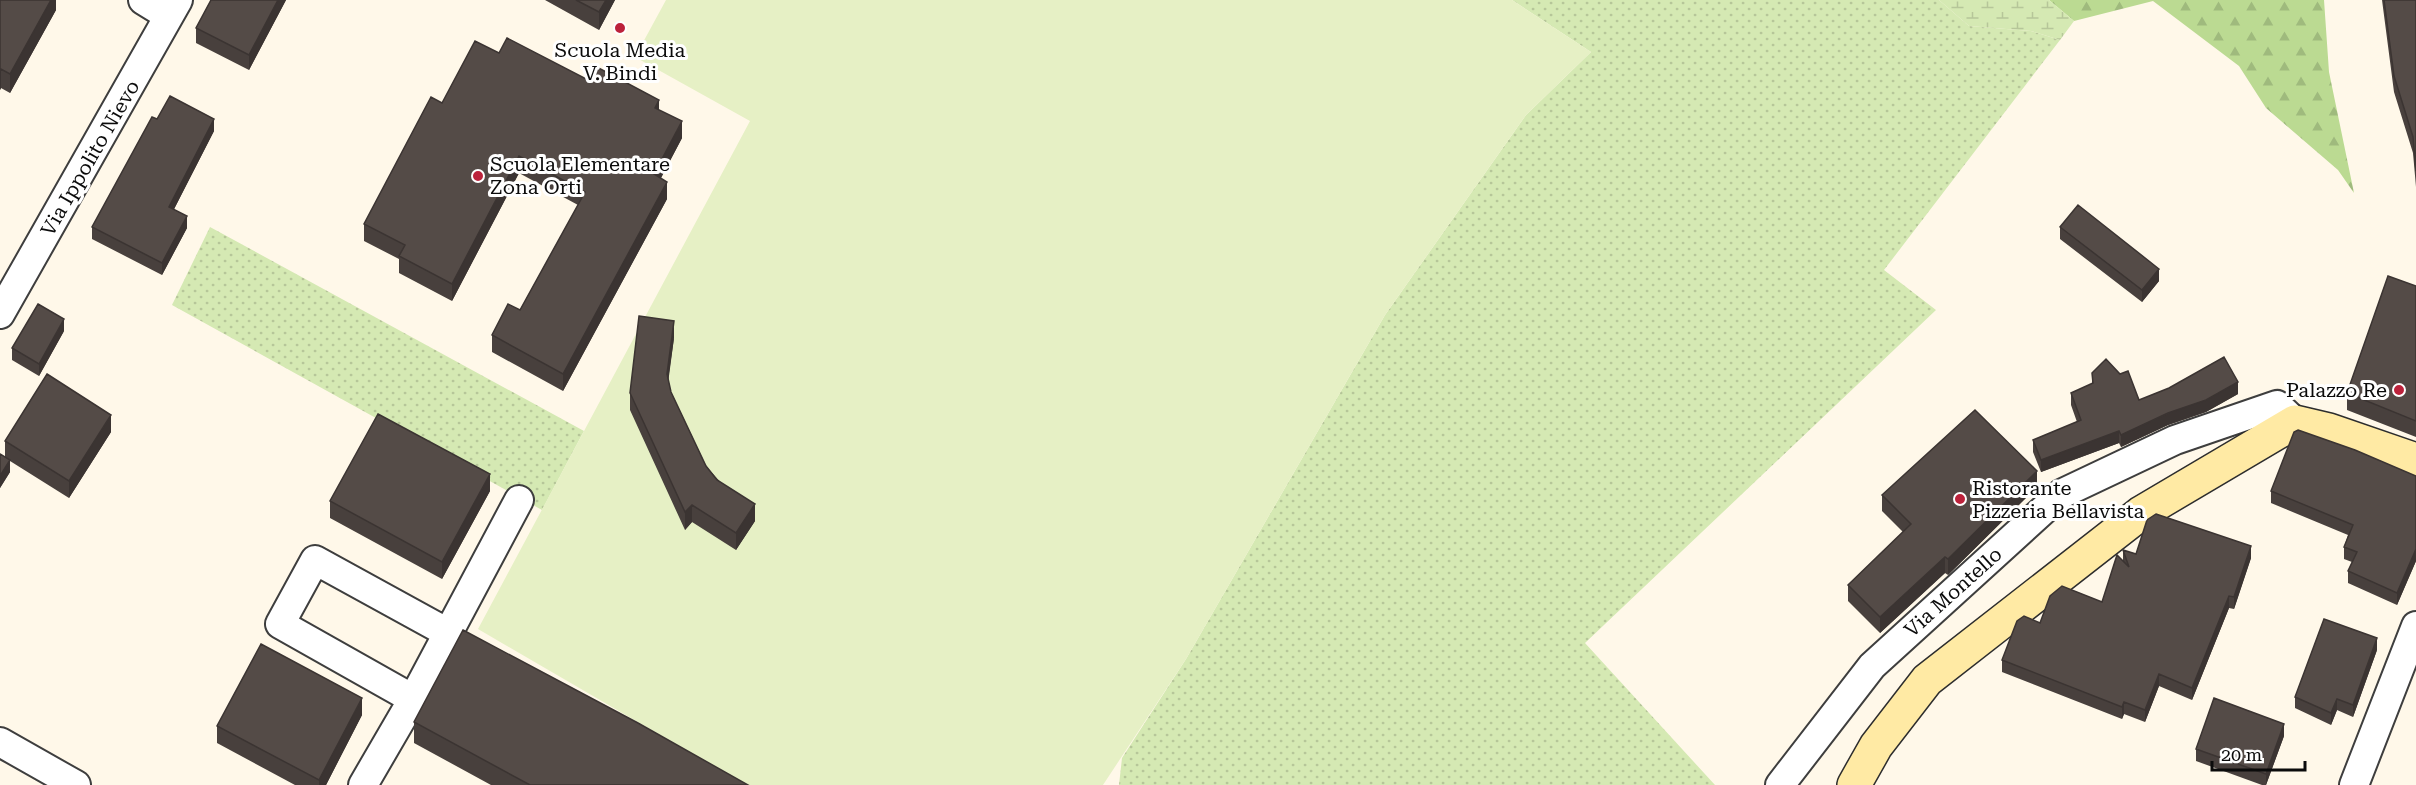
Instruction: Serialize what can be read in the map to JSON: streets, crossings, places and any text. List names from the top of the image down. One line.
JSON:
{"streets":{"main road":["Via Montello"],"street":["Via Ippolito Nievo"]},"places":["Scuola Media V. Bindi","Scuola Elementare Zona Orti","Palazzo Re","Ristorante Pizzeria Bellavista"],"scale_bar":"20 m"}
